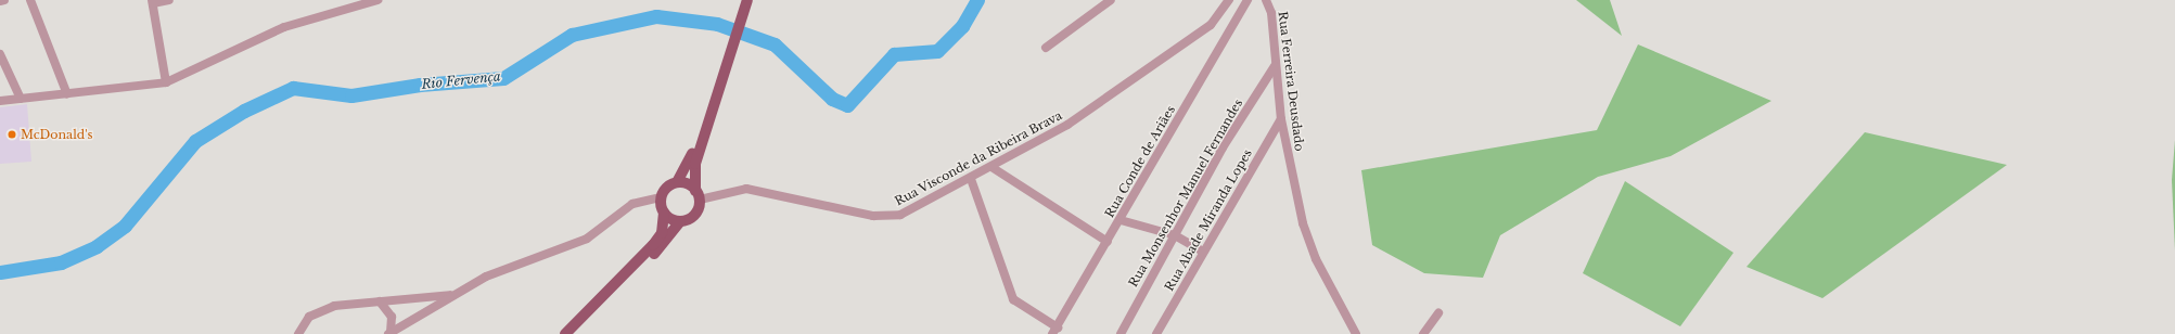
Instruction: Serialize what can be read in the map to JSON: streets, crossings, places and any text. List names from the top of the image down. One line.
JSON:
{"streets":{"street":["Rua Ferreira Deusdado","Rua Visconde da Ribeira Brava","Rua Conde de Ariães","Rua Monsenhor Manuel Fernandes","Rua Abade Miranda Lopes"]},"crossings":[["Rua Ferreira Deusdado","Rua Monsenhor Manuel Fernandes"],["Rua Ferreira Deusdado","Rua Abade Miranda Lopes"],["Rua Visconde da Ribeira Brava","Rua Conde de Ariães"]],"water":["Rio Fervença"],"places":["McDonald's"]}
